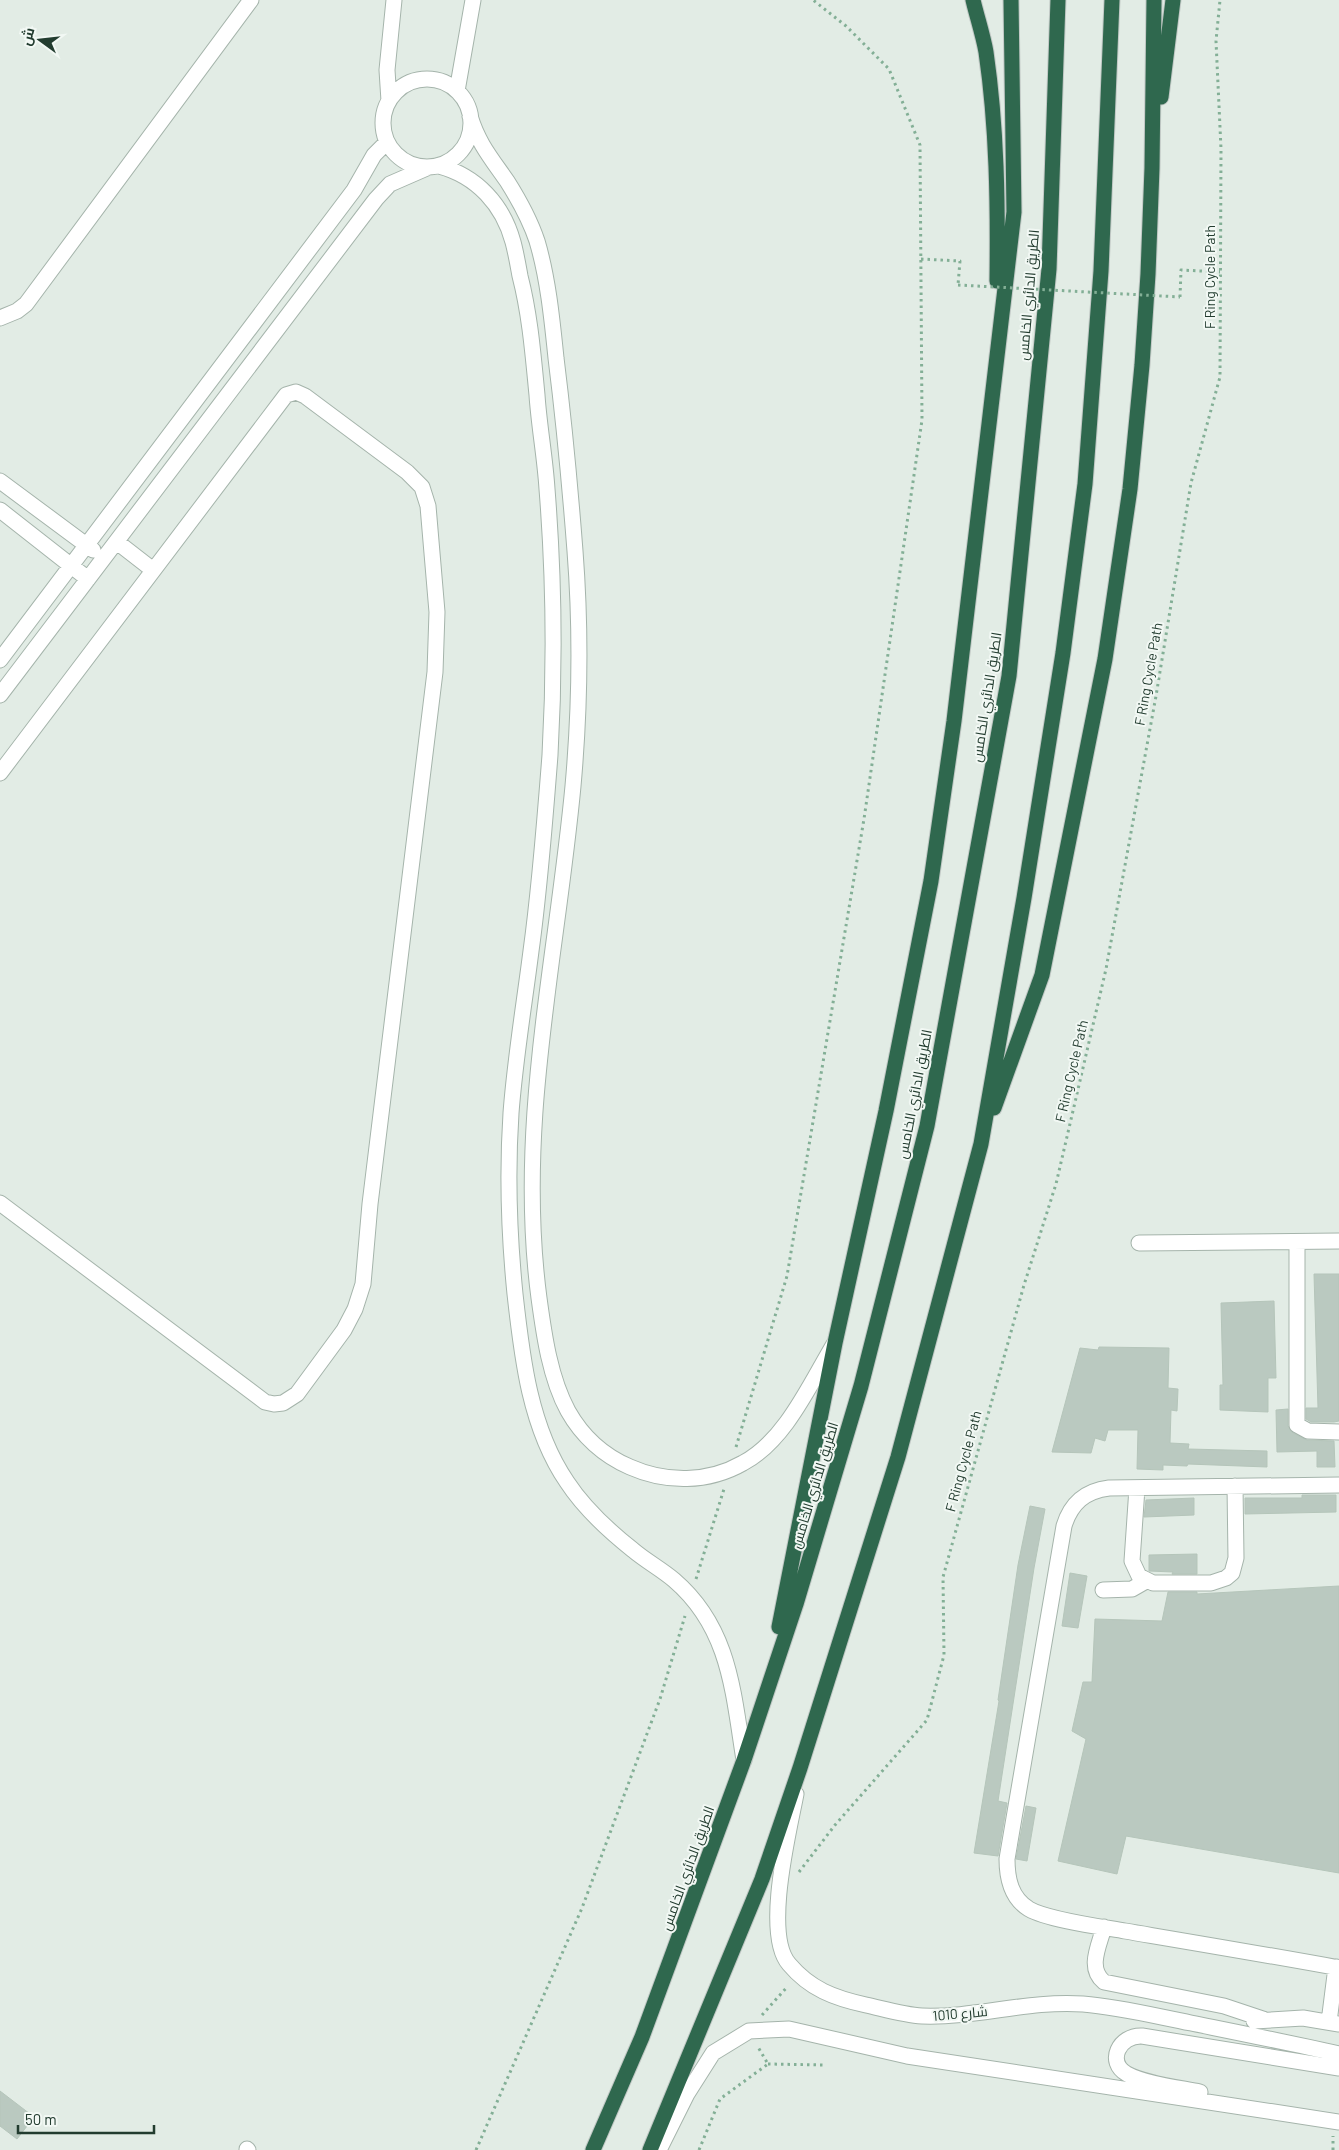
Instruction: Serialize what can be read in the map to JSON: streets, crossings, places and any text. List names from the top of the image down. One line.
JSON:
{"streets":{"highway":["الطريق الدائري الخامس"],"street":["شارع 1010"],"path":["F Ring Cycle Path"]},"scale_bar":"50 m","north":"left"}
